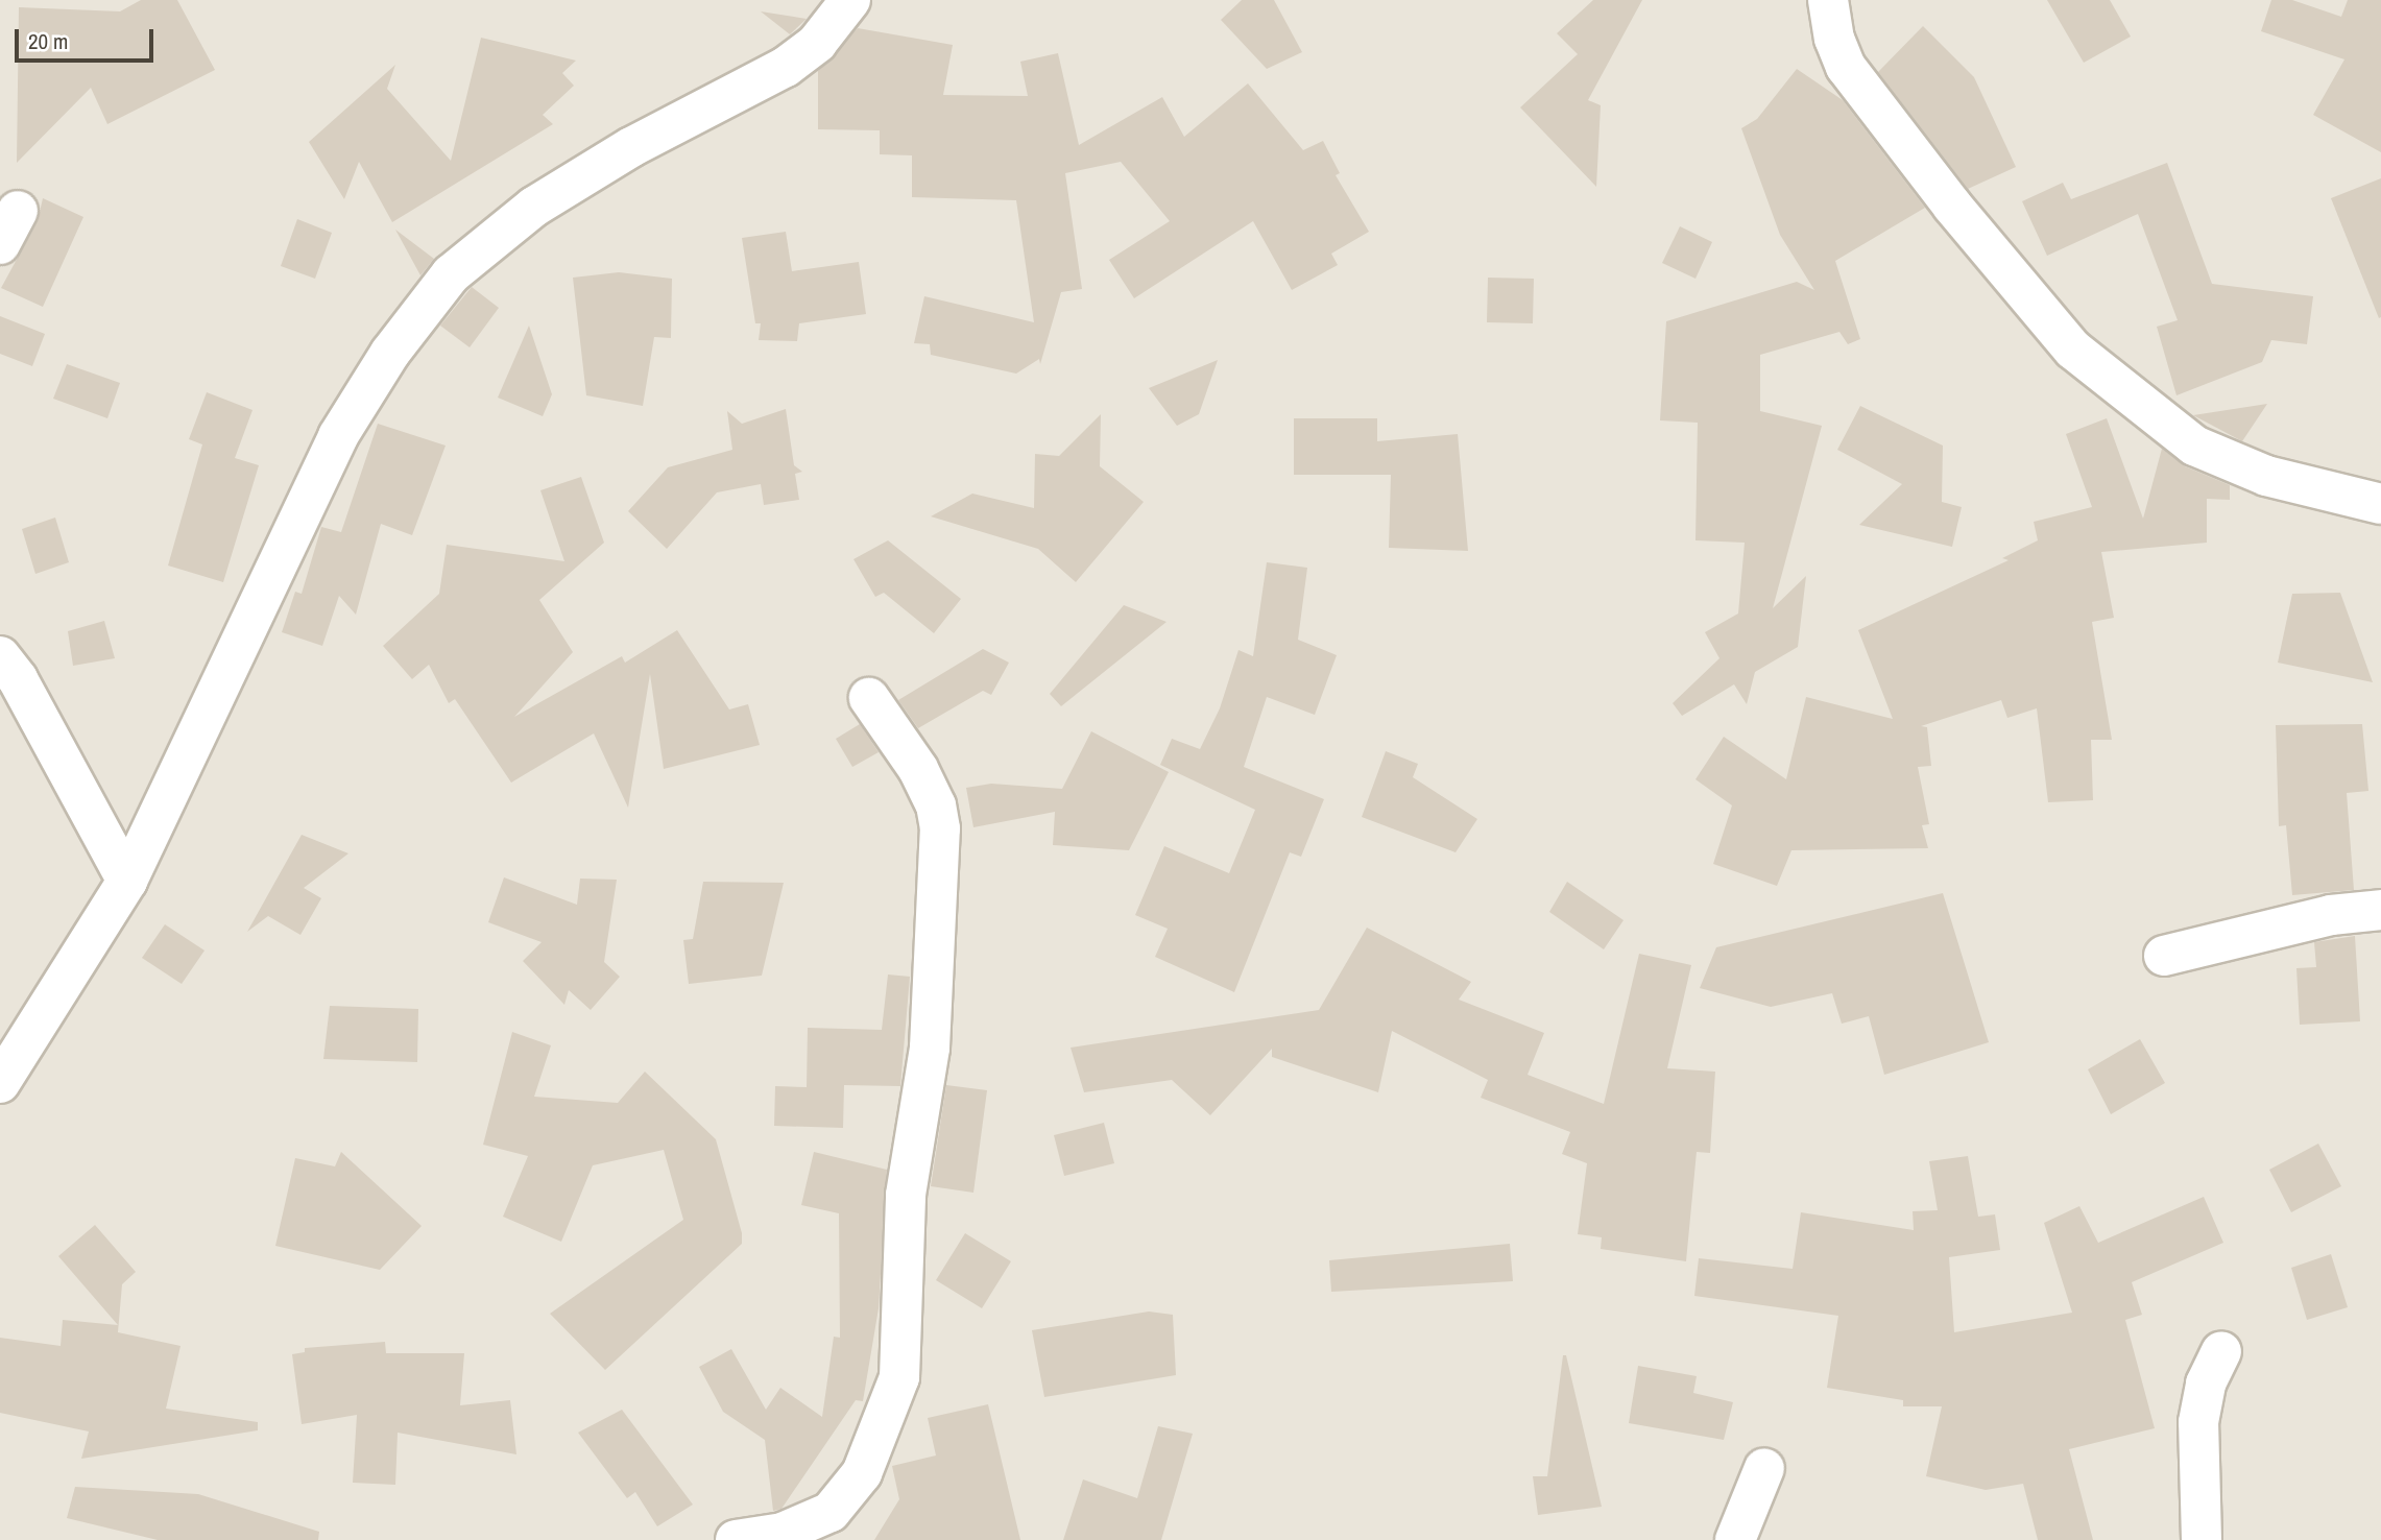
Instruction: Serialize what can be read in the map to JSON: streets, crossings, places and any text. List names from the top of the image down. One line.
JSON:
{"scale_bar":"20 m"}
